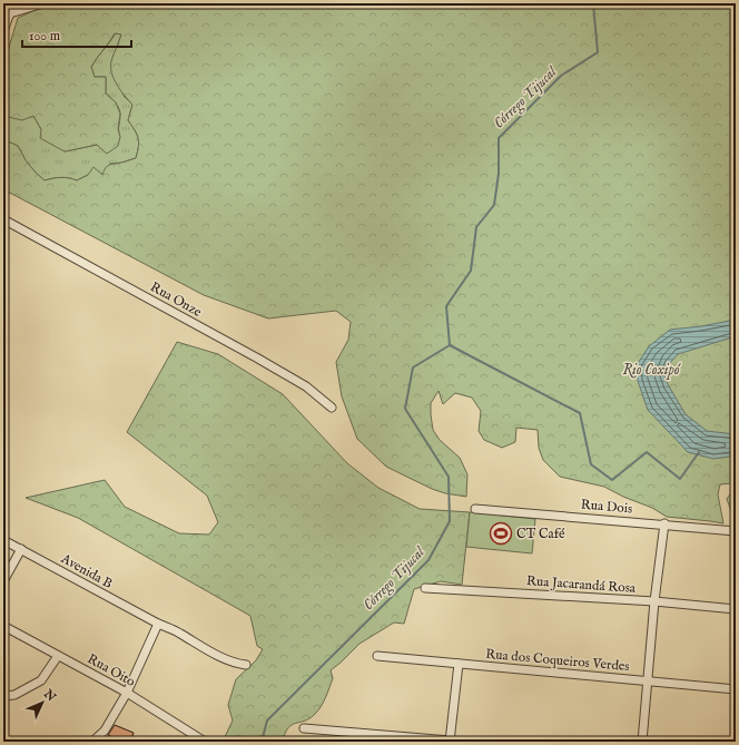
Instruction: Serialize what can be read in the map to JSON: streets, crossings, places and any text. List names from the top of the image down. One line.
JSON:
{"streets":{"street":["Rua Onze","Rua Dois","Avenida B","Rua Jacarandá Rosa","Rua dos Coqueiros Verdes","Rua Oito"]},"water":["Córrego Tijucal","Rio Coxipó"],"places":{"sports":["CT Café"]},"scale_bar":"100 m","north":"top right"}
